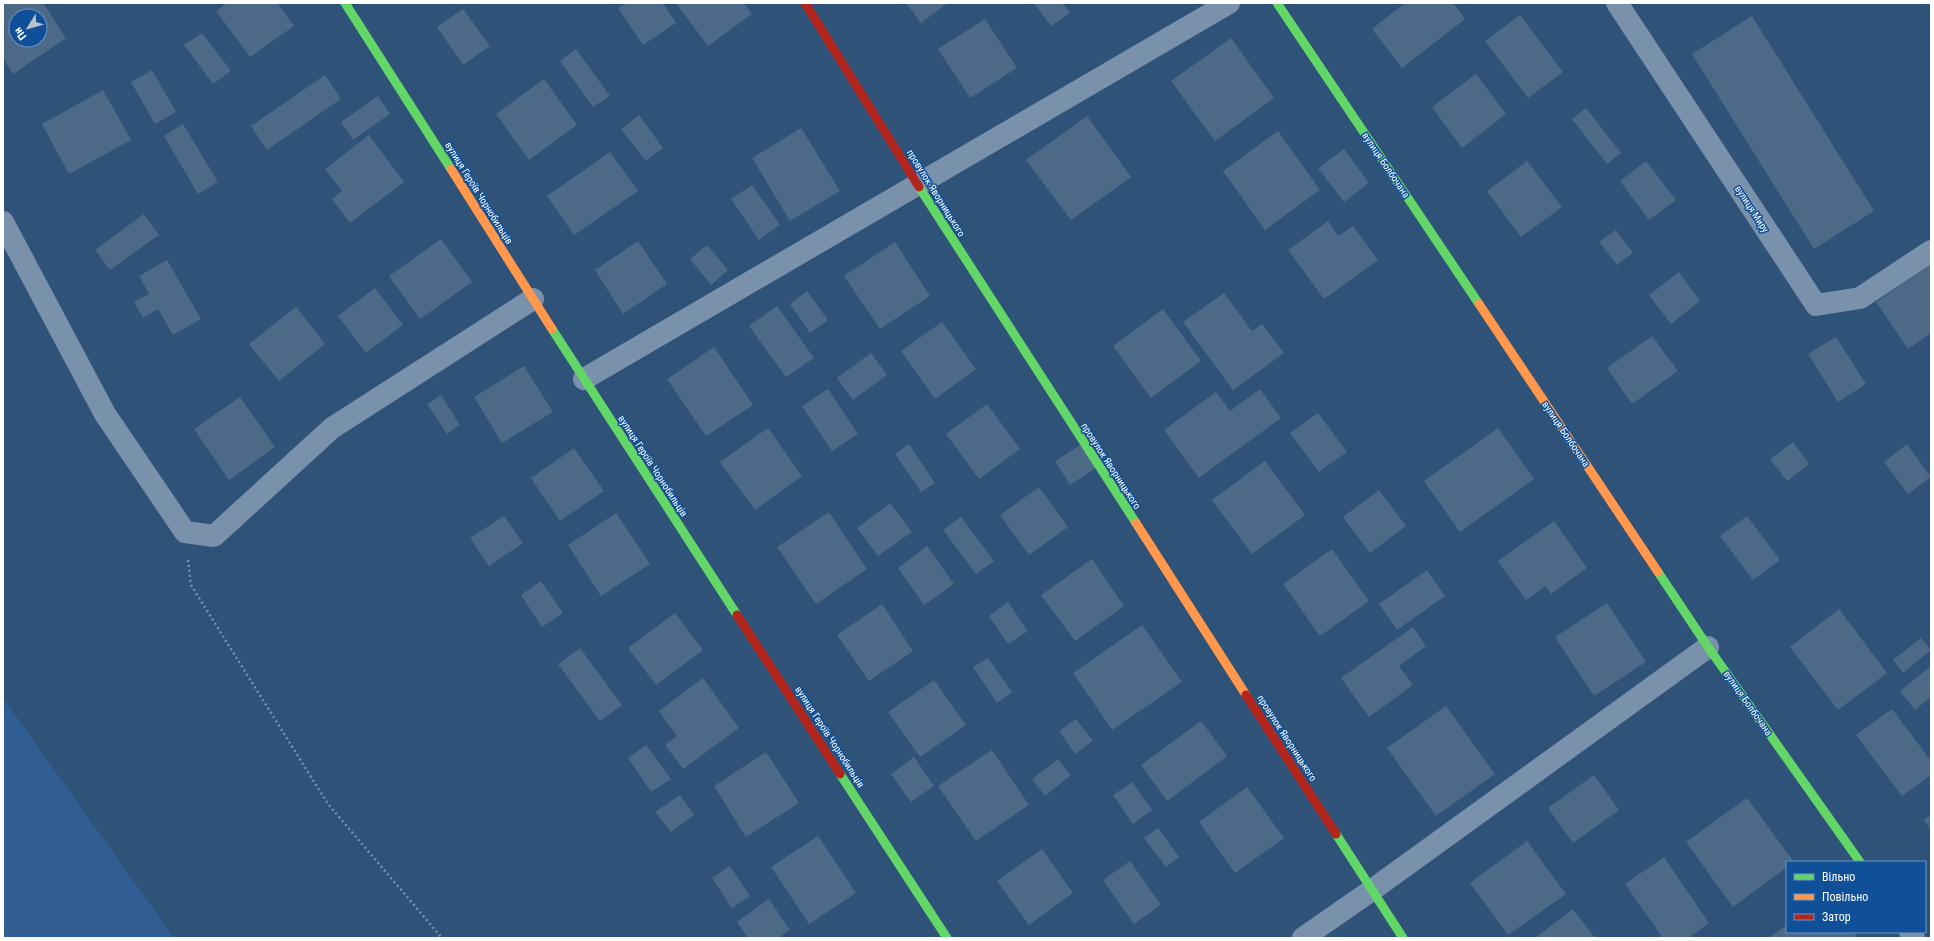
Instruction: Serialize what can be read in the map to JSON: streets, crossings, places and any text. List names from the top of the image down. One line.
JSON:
{"streets":{"street":["вулиця Болбочана","вулиця Героїв Чорнобильців","провулок Яворницького","вулиця Миру"]},"legend":["Вільно","Повільно","Затор"],"north":"bottom left"}
